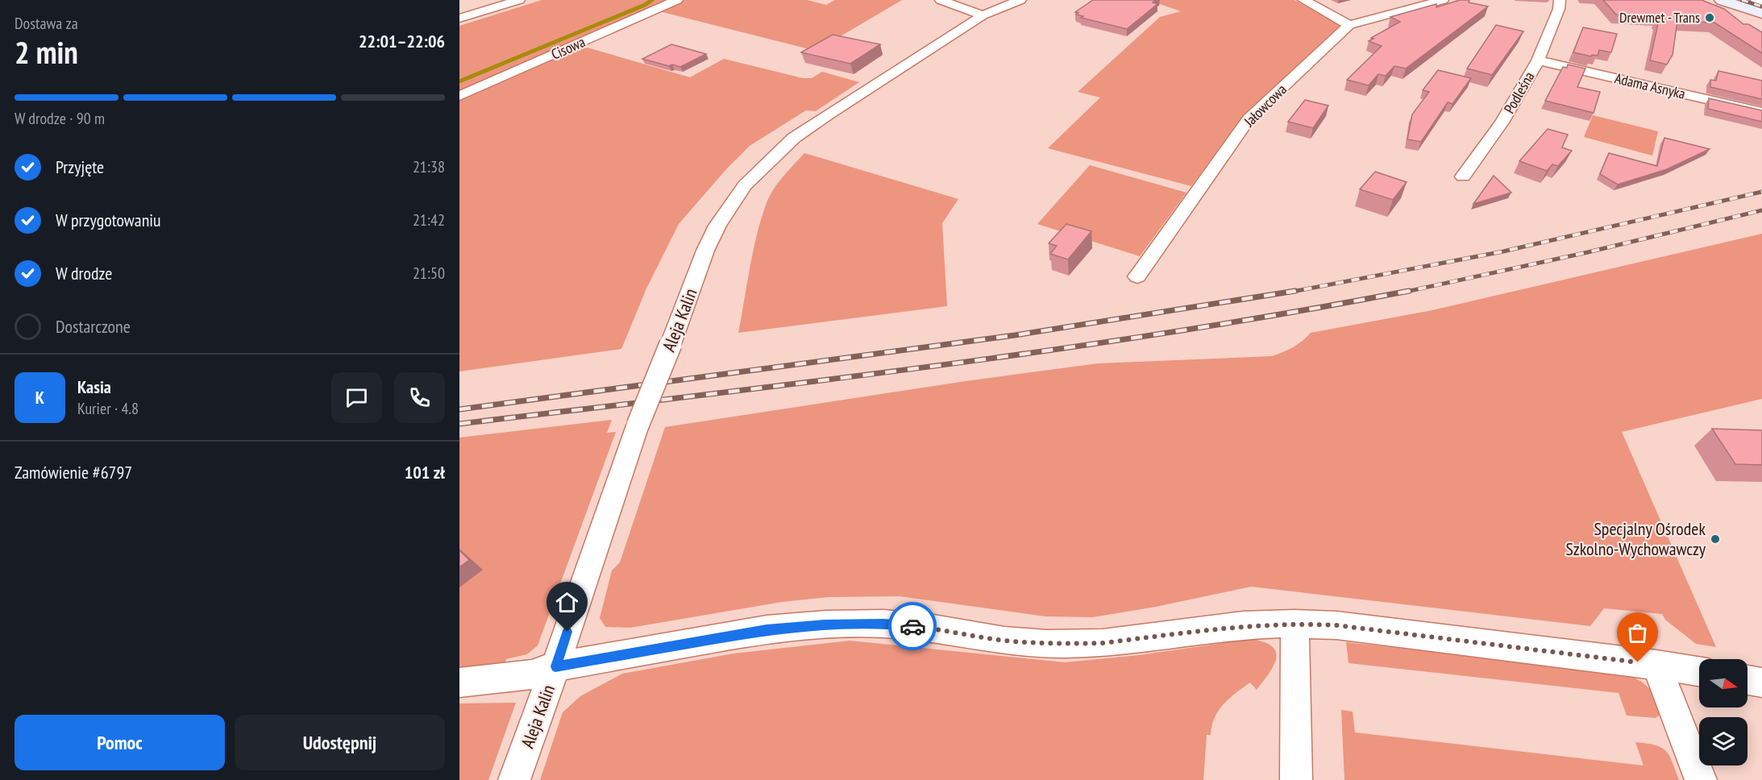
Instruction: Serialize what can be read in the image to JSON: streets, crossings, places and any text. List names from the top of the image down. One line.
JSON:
{"streets":{"street":["Cisowa","Adama Asnyka","Podleśna","Jałowcowa","Aleja Kalin"]},"crossings":[["Adama Asnyka","Podleśna"]],"places":["Drewmet - Trans","Specjalny Ośrodek Szkolno-Wychowawczy"],"north":"right","page":{"heading":["2 min","Dostawa za","22:01–22:06"],"panel":["Kasia","Kurier · 4.8","Zamówienie #6797","101 zł"],"bar":"W drodze · 90 m","list":[["Przyjęte","21:38"],["W przygotowaniu","21:42"],["W drodze","21:50"],"Dostarczone"],"round":"K","buttons":["Pomoc","Udostępnij"]}}
